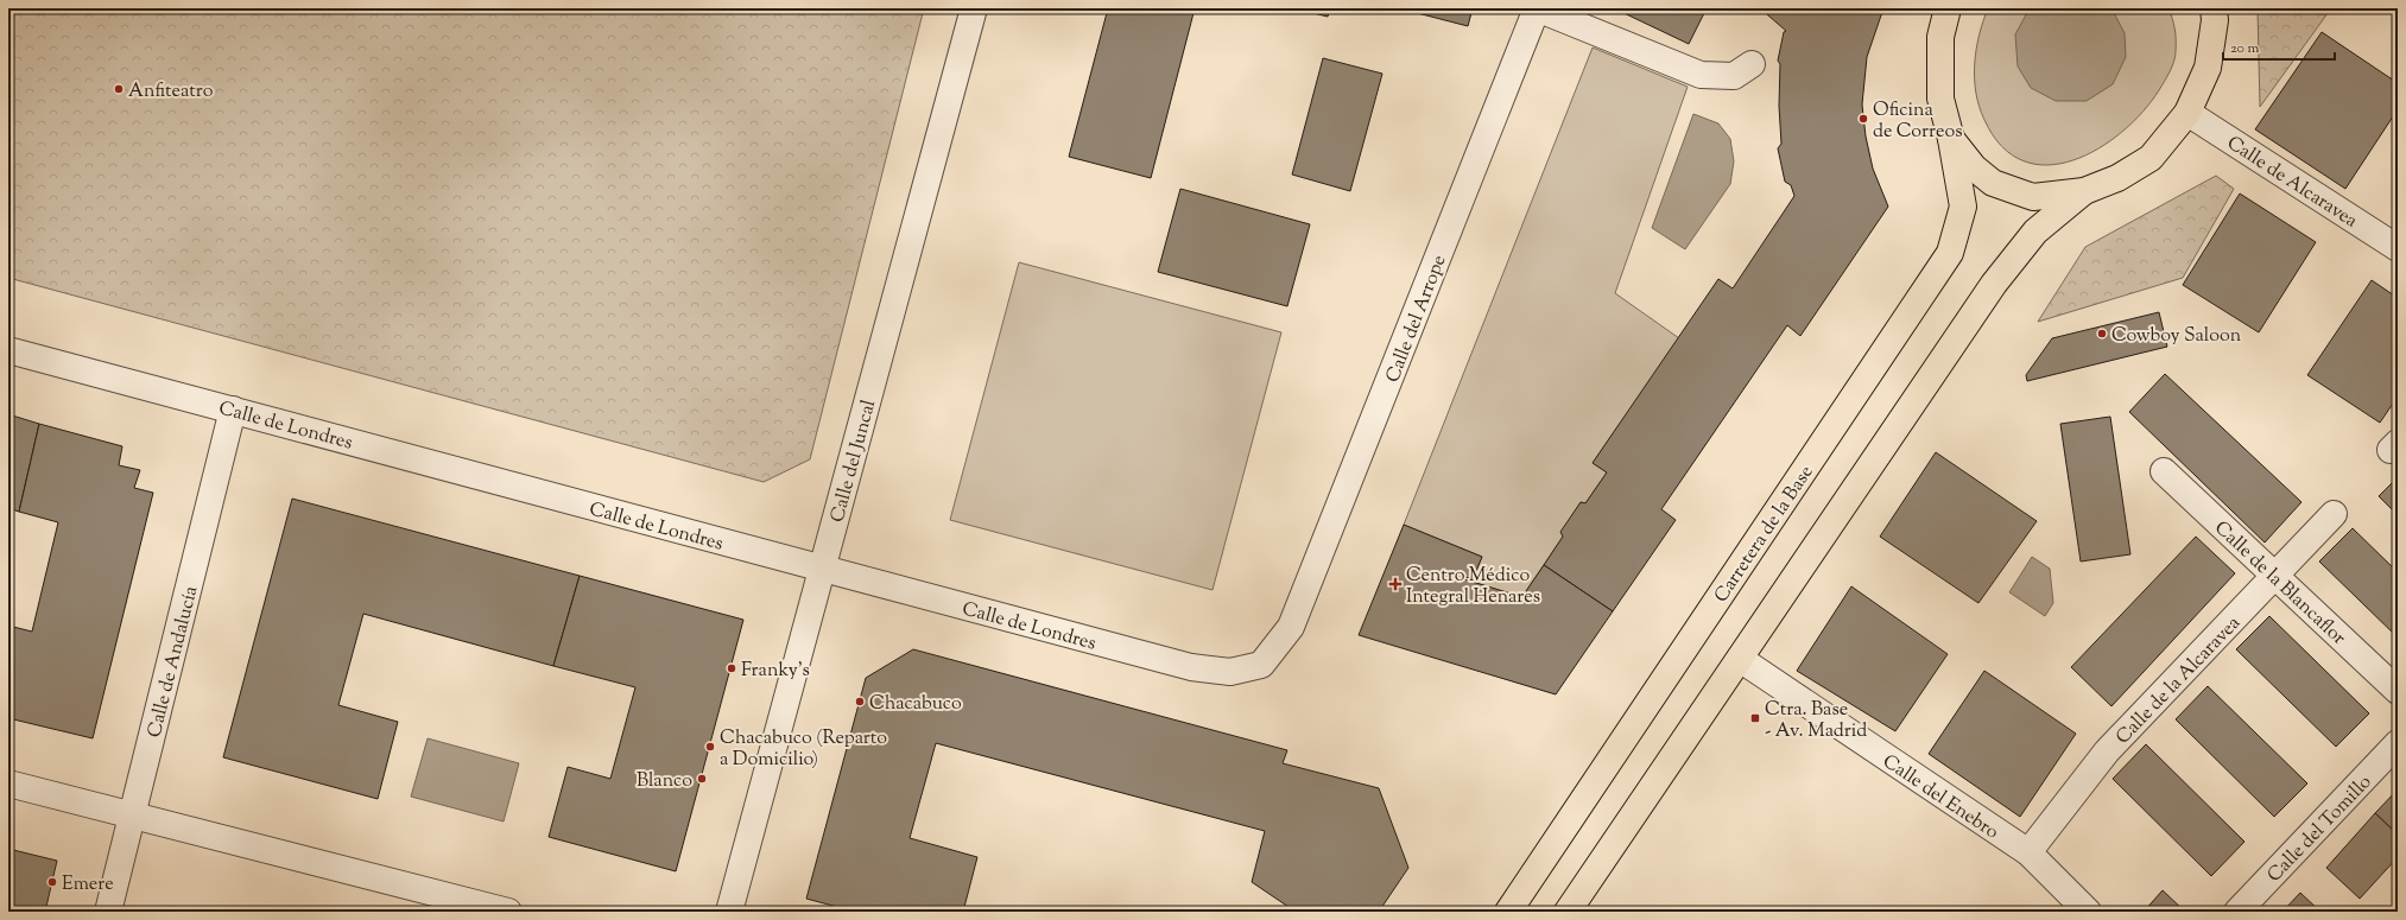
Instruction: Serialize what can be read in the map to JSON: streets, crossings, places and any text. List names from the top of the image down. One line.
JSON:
{"streets":{"main road":["Carretera de la Base"],"street":["Calle de Alcaravea","Calle del Arrope","Calle de Londres","Calle del Juncal","Calle de la Blancaflor","Calle de Andalucía","Calle de la Alcaravea","Calle del Enebro","Calle del Tomillo"]},"crossings":[["Calle del Arrope","Calle de Londres"],["Calle de Londres","Calle del Juncal"],["Calle de Londres","Calle de Andalucía"],["Calle de la Blancaflor","Calle de la Alcaravea"],["Calle de la Alcaravea","Calle del Enebro"]],"places":{"other":["Anfiteatro","Oficina de Correos","Cowboy Saloon","Franky's","Chacabuco","Chacabuco (Reparto a Domicilio)","Blanco","Emere"],"health":["Centro Médico Integral Henares"],"transit":["Ctra. Base - Av. Madrid"]},"scale_bar":"20 m"}
